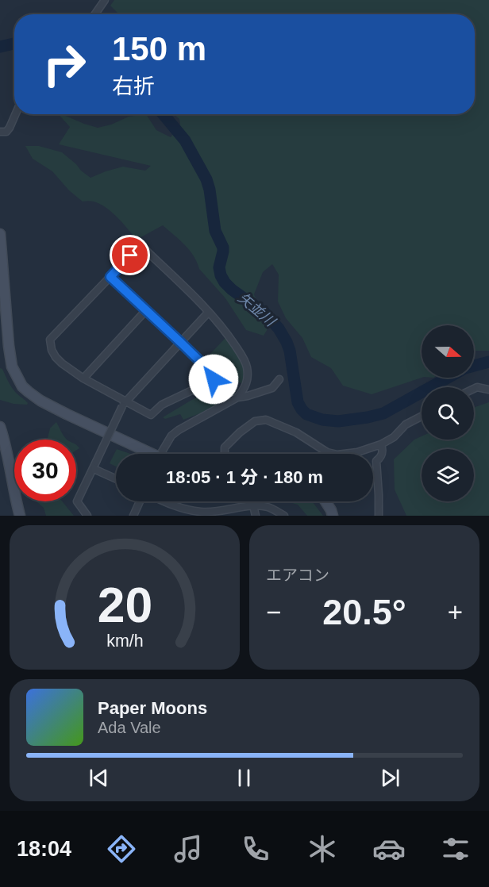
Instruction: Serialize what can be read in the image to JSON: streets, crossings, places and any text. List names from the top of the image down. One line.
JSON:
{"water":["矢並川"],"north":"right","page":{"turn":["150 m","右折"],"limit":"30","trip":"18:05 · 1 分 · 180 m","tile":"エアコン","heat":["−","20.5°","+"],"song":["Paper Moons","Ada Vale"],"tabs":"18:04","gauge":["20","km/h"]}}
